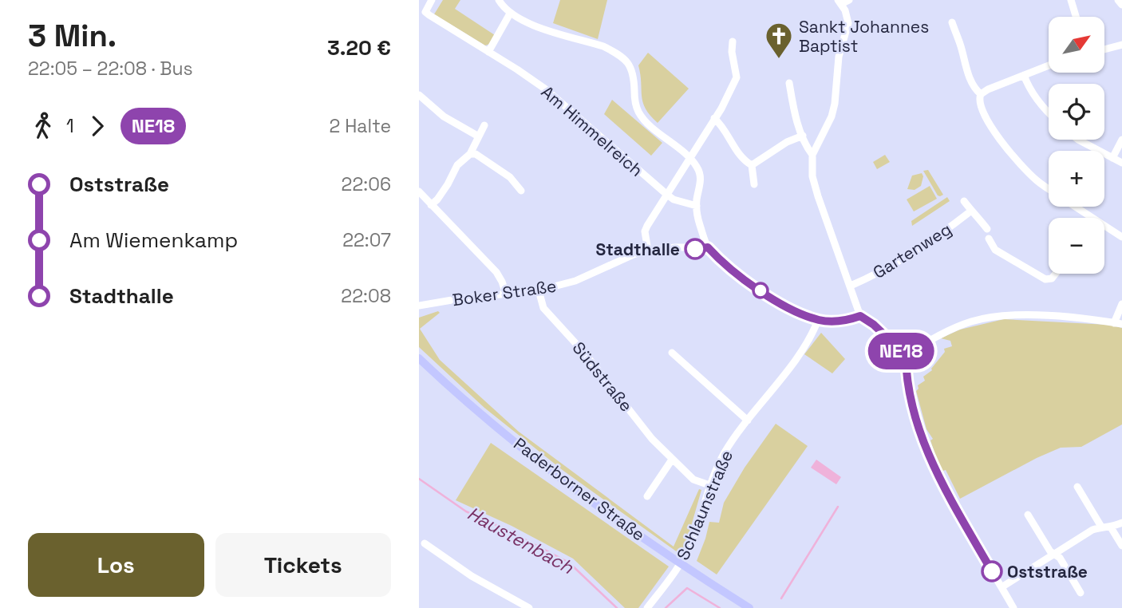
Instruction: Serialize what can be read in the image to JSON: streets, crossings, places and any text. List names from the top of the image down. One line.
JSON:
{"streets":{"main road":["Paderborner Straße"],"street":["Am Himmelreich","Gartenweg","Boker Straße","Südstraße","Schlaunstraße"]},"crossings":[["Boker Straße","Südstraße"],["Südstraße","Schlaunstraße"]],"water":["Haustenbach"],"places":{"church":["Sankt Johannes Baptist"],"other":["Stadthalle","Oststraße"]},"lines":["bus line NE18"],"north":"top right","page":{"heading":["3 Min.","22:05 – 22:08 · Bus","3.20 €"],"on_map":"NE18","map_buttons":["+","−"],"legs":["1","NE18","2 Halte"],"list":[{"name":"Oststraße","value":"22:06"},{"name":"Am Wiemenkamp","value":"22:07"},{"name":"Stadthalle","value":"22:08"}],"buttons":["Los","Tickets"]}}
